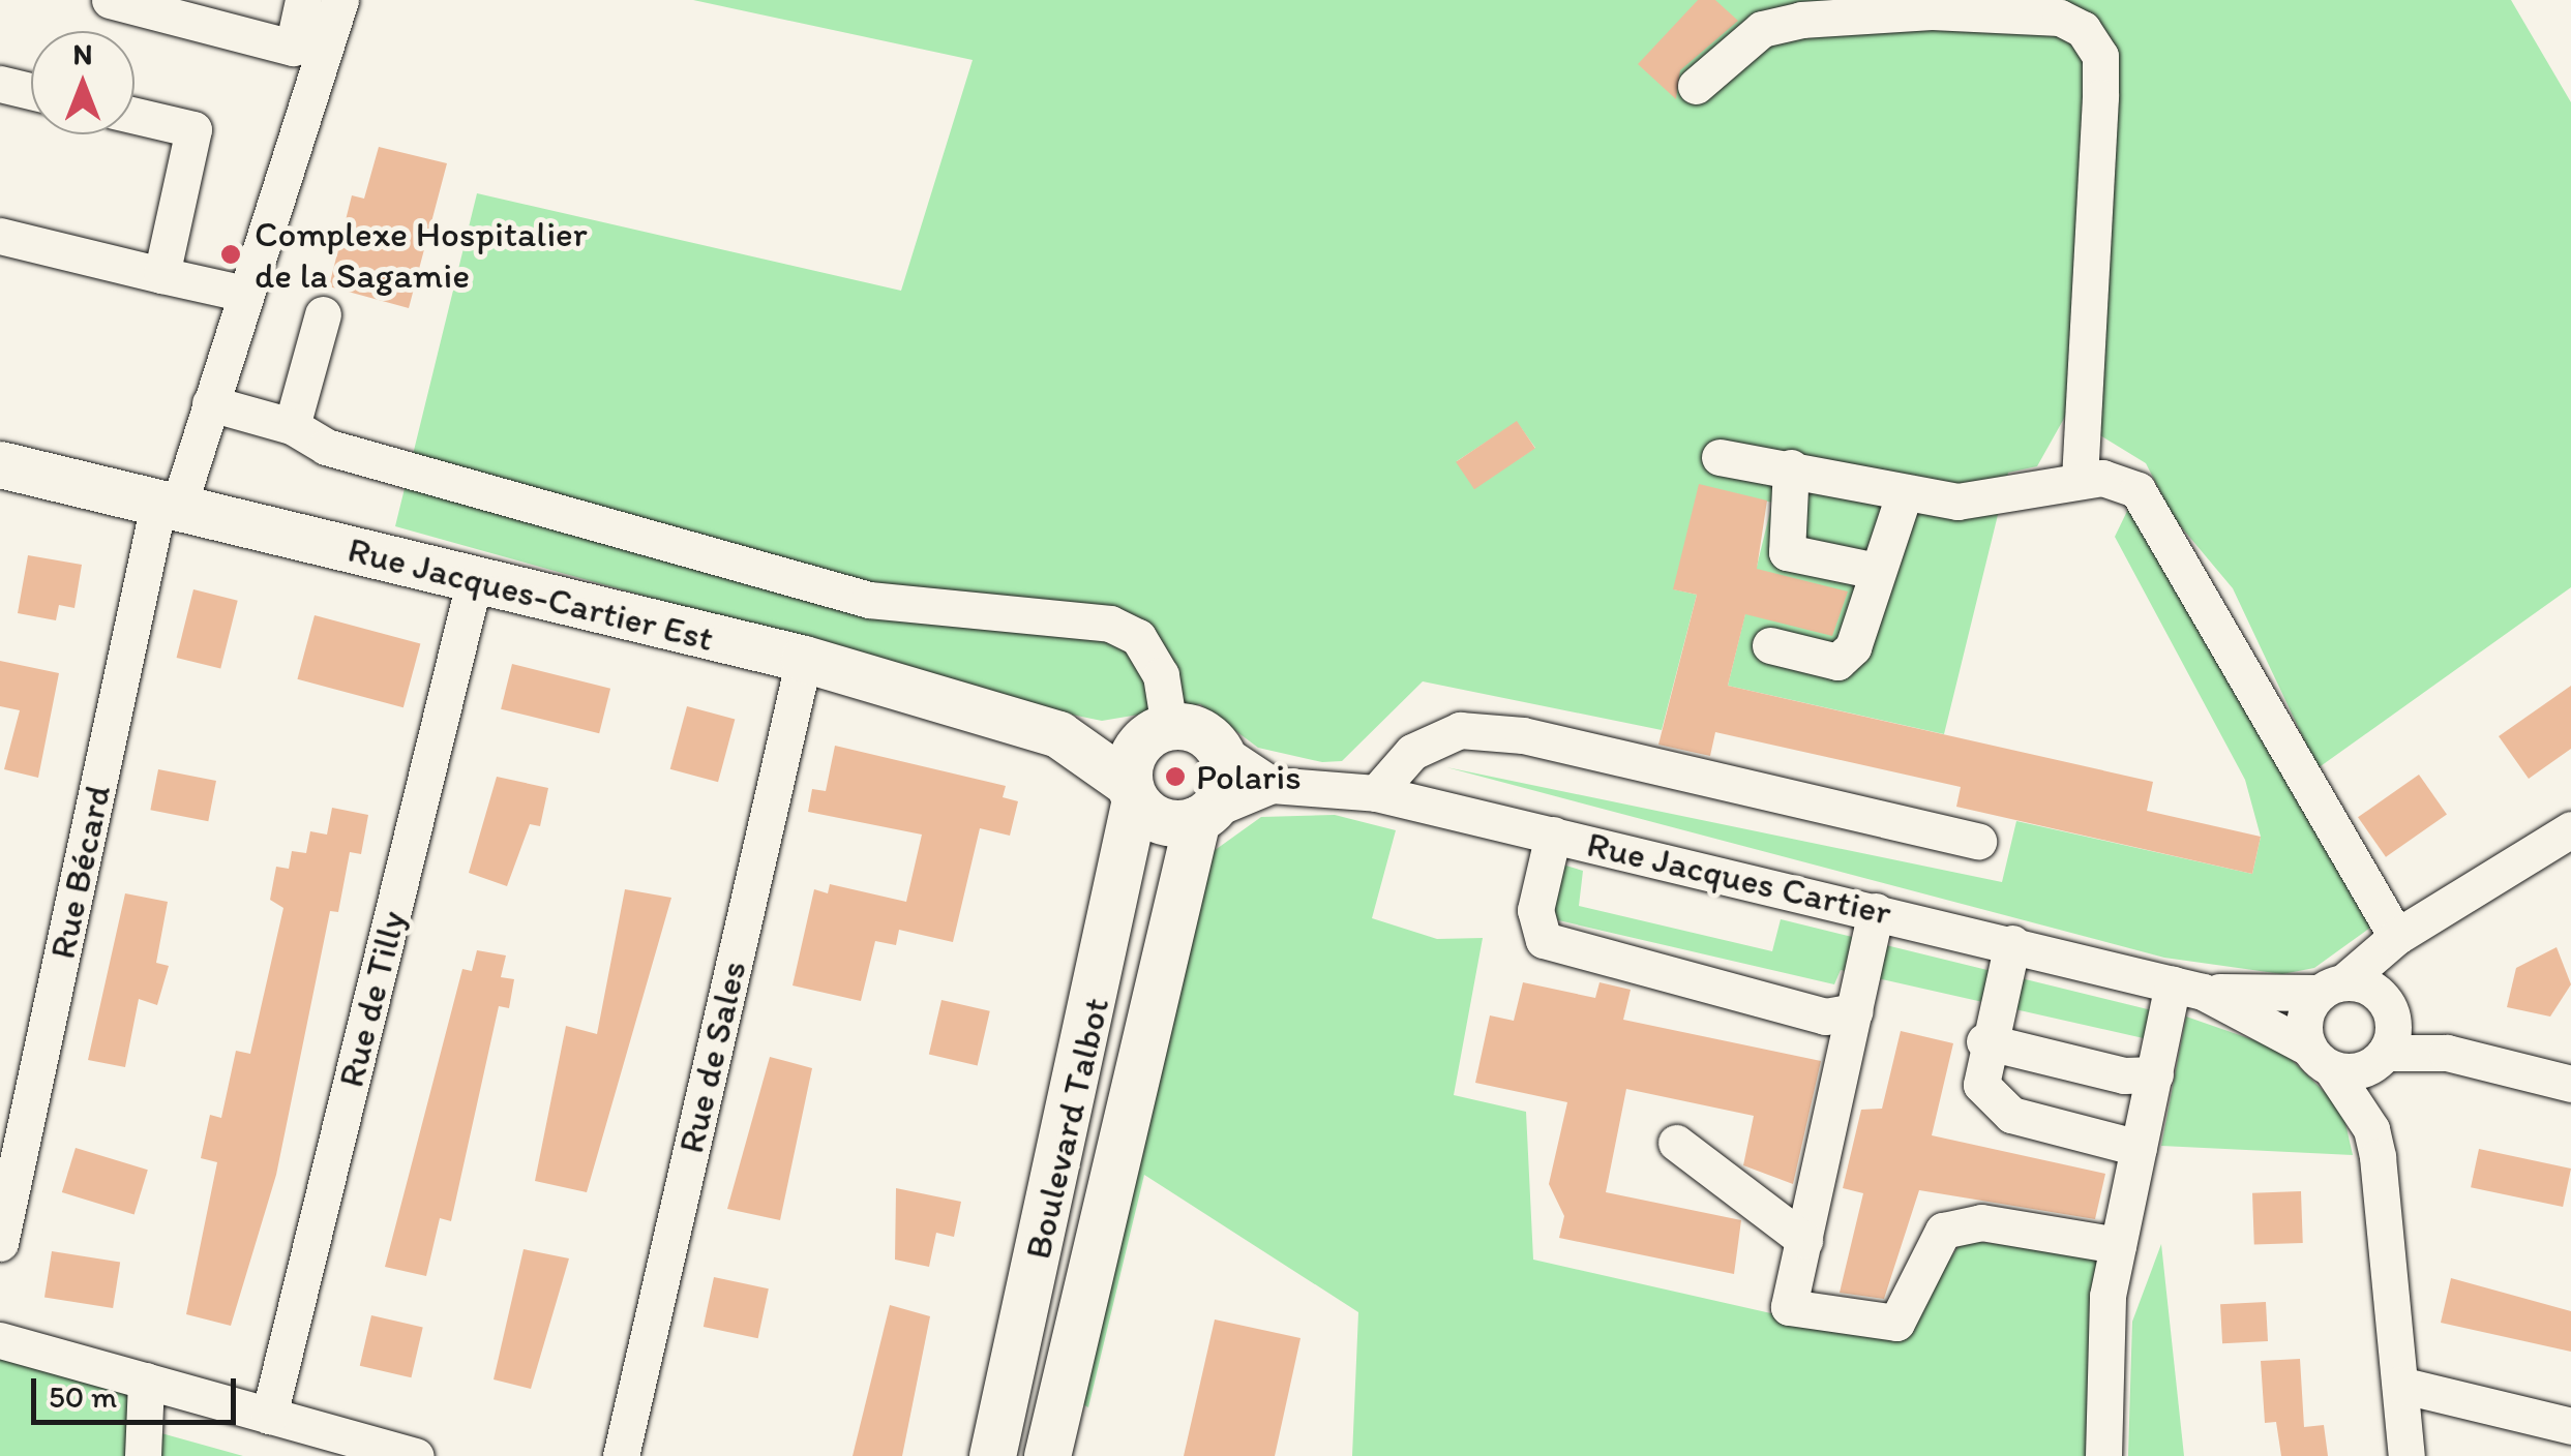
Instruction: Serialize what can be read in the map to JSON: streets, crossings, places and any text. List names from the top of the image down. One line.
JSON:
{"streets":{"main road":["Rue Jacques-Cartier Est","Boulevard Talbot"],"street":["Rue Bécard","Rue Jacques Cartier","Rue de Tilly","Rue de Sales"]},"crossings":[["Rue Jacques-Cartier Est","Rue Bécard"],["Rue Jacques-Cartier Est","Rue Jacques Cartier"],["Rue Jacques-Cartier Est","Rue de Tilly"],["Rue Jacques-Cartier Est","Rue de Sales"],["Rue Jacques-Cartier Est","Boulevard Talbot"],["Rue Jacques Cartier","Boulevard Talbot"]],"places":["Complexe Hospitalier de la Sagamie","Polaris"],"scale_bar":"50 m","north":"top"}
